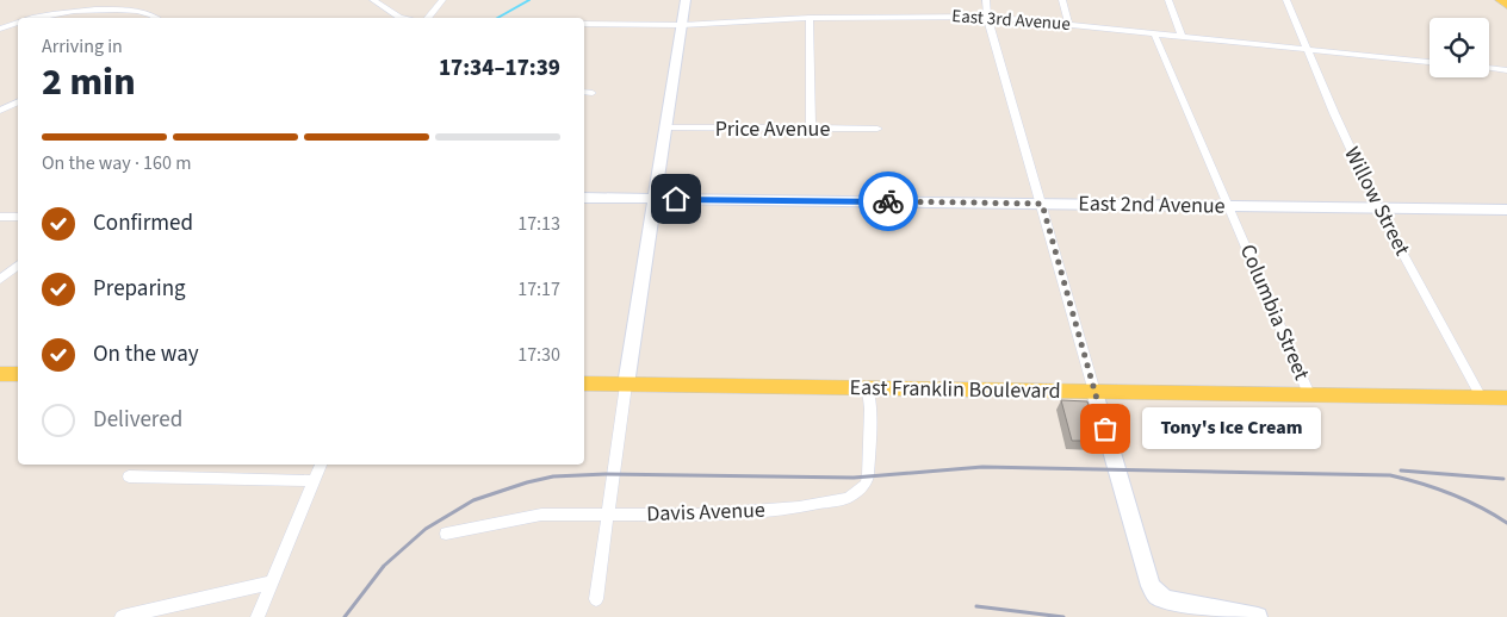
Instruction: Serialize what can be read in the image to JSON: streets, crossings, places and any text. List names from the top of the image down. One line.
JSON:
{"streets":{"main road":["East Franklin Boulevard"],"street":["East 3rd Avenue","Price Avenue","Willow Street","East 2nd Avenue","Columbia Street","Davis Avenue"]},"crossings":[["East 3rd Avenue","Willow Street"],["East 3rd Avenue","Columbia Street"],["Willow Street","East 2nd Avenue"],["Willow Street","East Franklin Boulevard"],["East 2nd Avenue","Columbia Street"],["Columbia Street","East Franklin Boulevard"],["East Franklin Boulevard","Davis Avenue"]],"places":["Tony's Ice Cream"],"page":{"heading":["2 min","Arriving in","17:34–17:39"],"bar":"On the way · 160 m","list":[["Confirmed","17:13"],["Preparing","17:17"],["On the way","17:30"],"Delivered"],"bubble":"Tony's Ice Cream"}}
